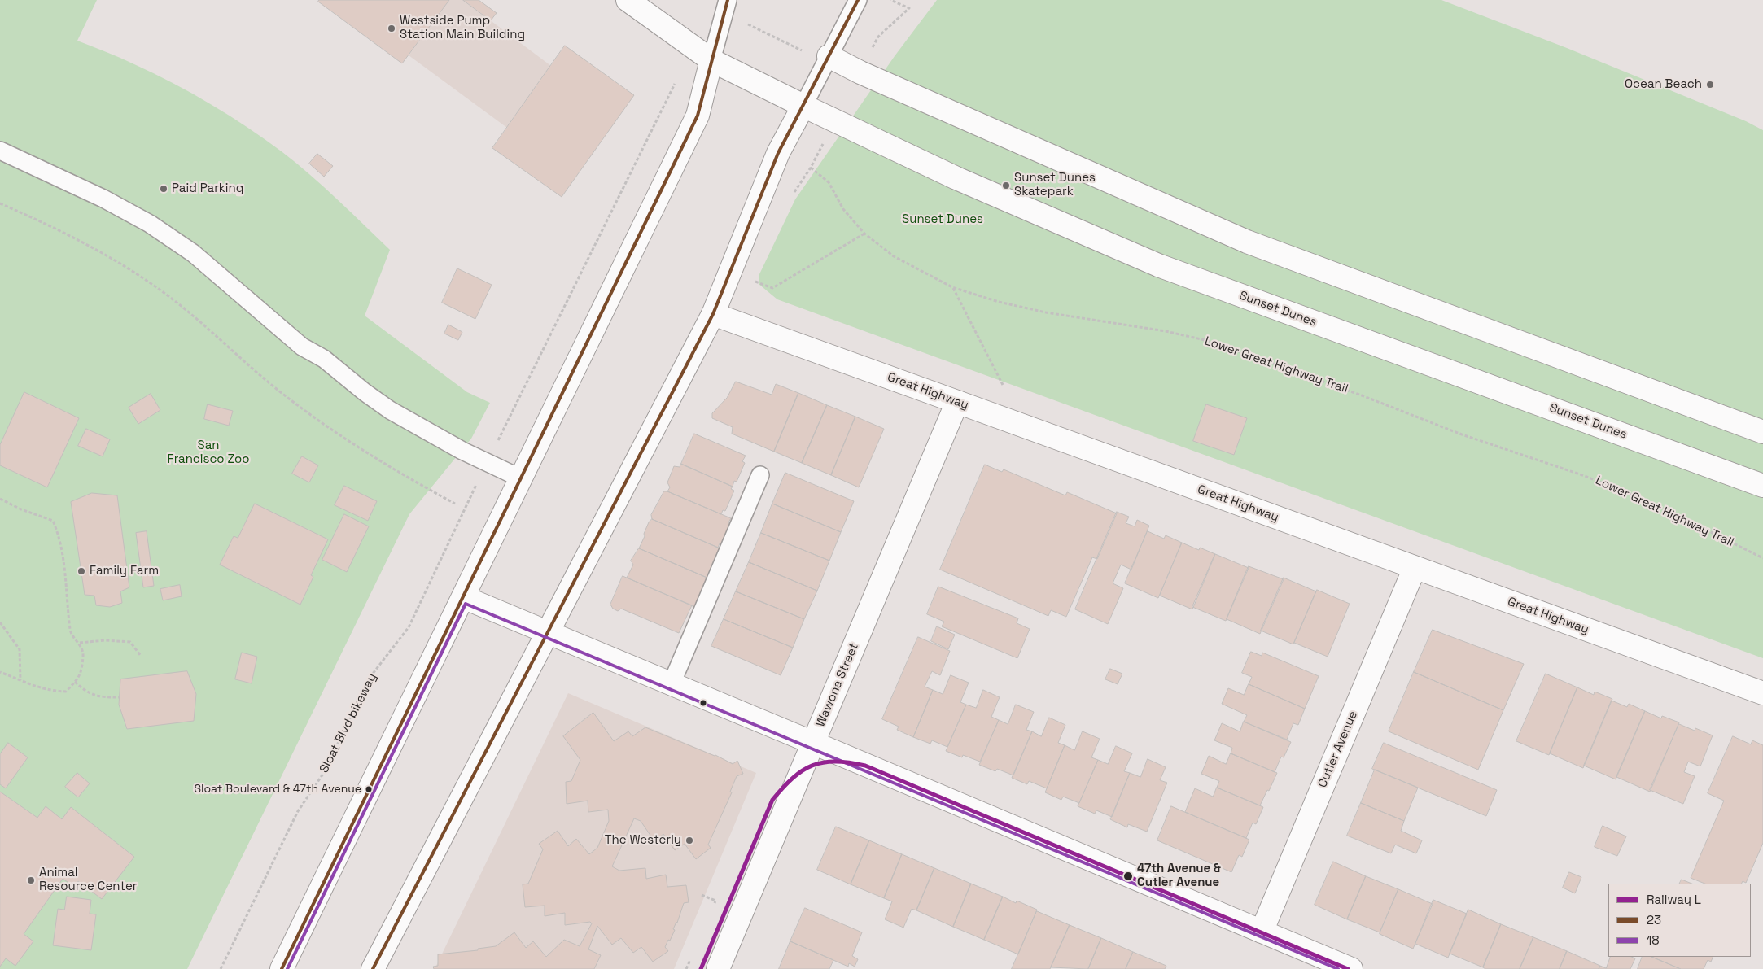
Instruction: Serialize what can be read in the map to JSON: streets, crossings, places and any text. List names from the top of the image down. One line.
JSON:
{"streets":{"street":["Sunset Dunes","Great Highway","Wawona Street","Cutler Avenue"],"path":["Lower Great Highway Trail","Sloat Blvd bikeway"]},"crossings":[["Great Highway","Wawona Street"],["Great Highway","Cutler Avenue"]],"parks":["Sunset Dunes","San Francisco Zoo"],"places":["Westside Pump Station Main Building","Ocean Beach","Sunset Dunes Skatepark","Paid Parking","Family Farm","Sloat Boulevard & 47th Avenue","The Westerly","47th Avenue & Cutler Avenue","Animal Resource Center"],"lines":["transit line 23","transit line 18","rail line L"],"legend":["Railway L","23","18"]}
